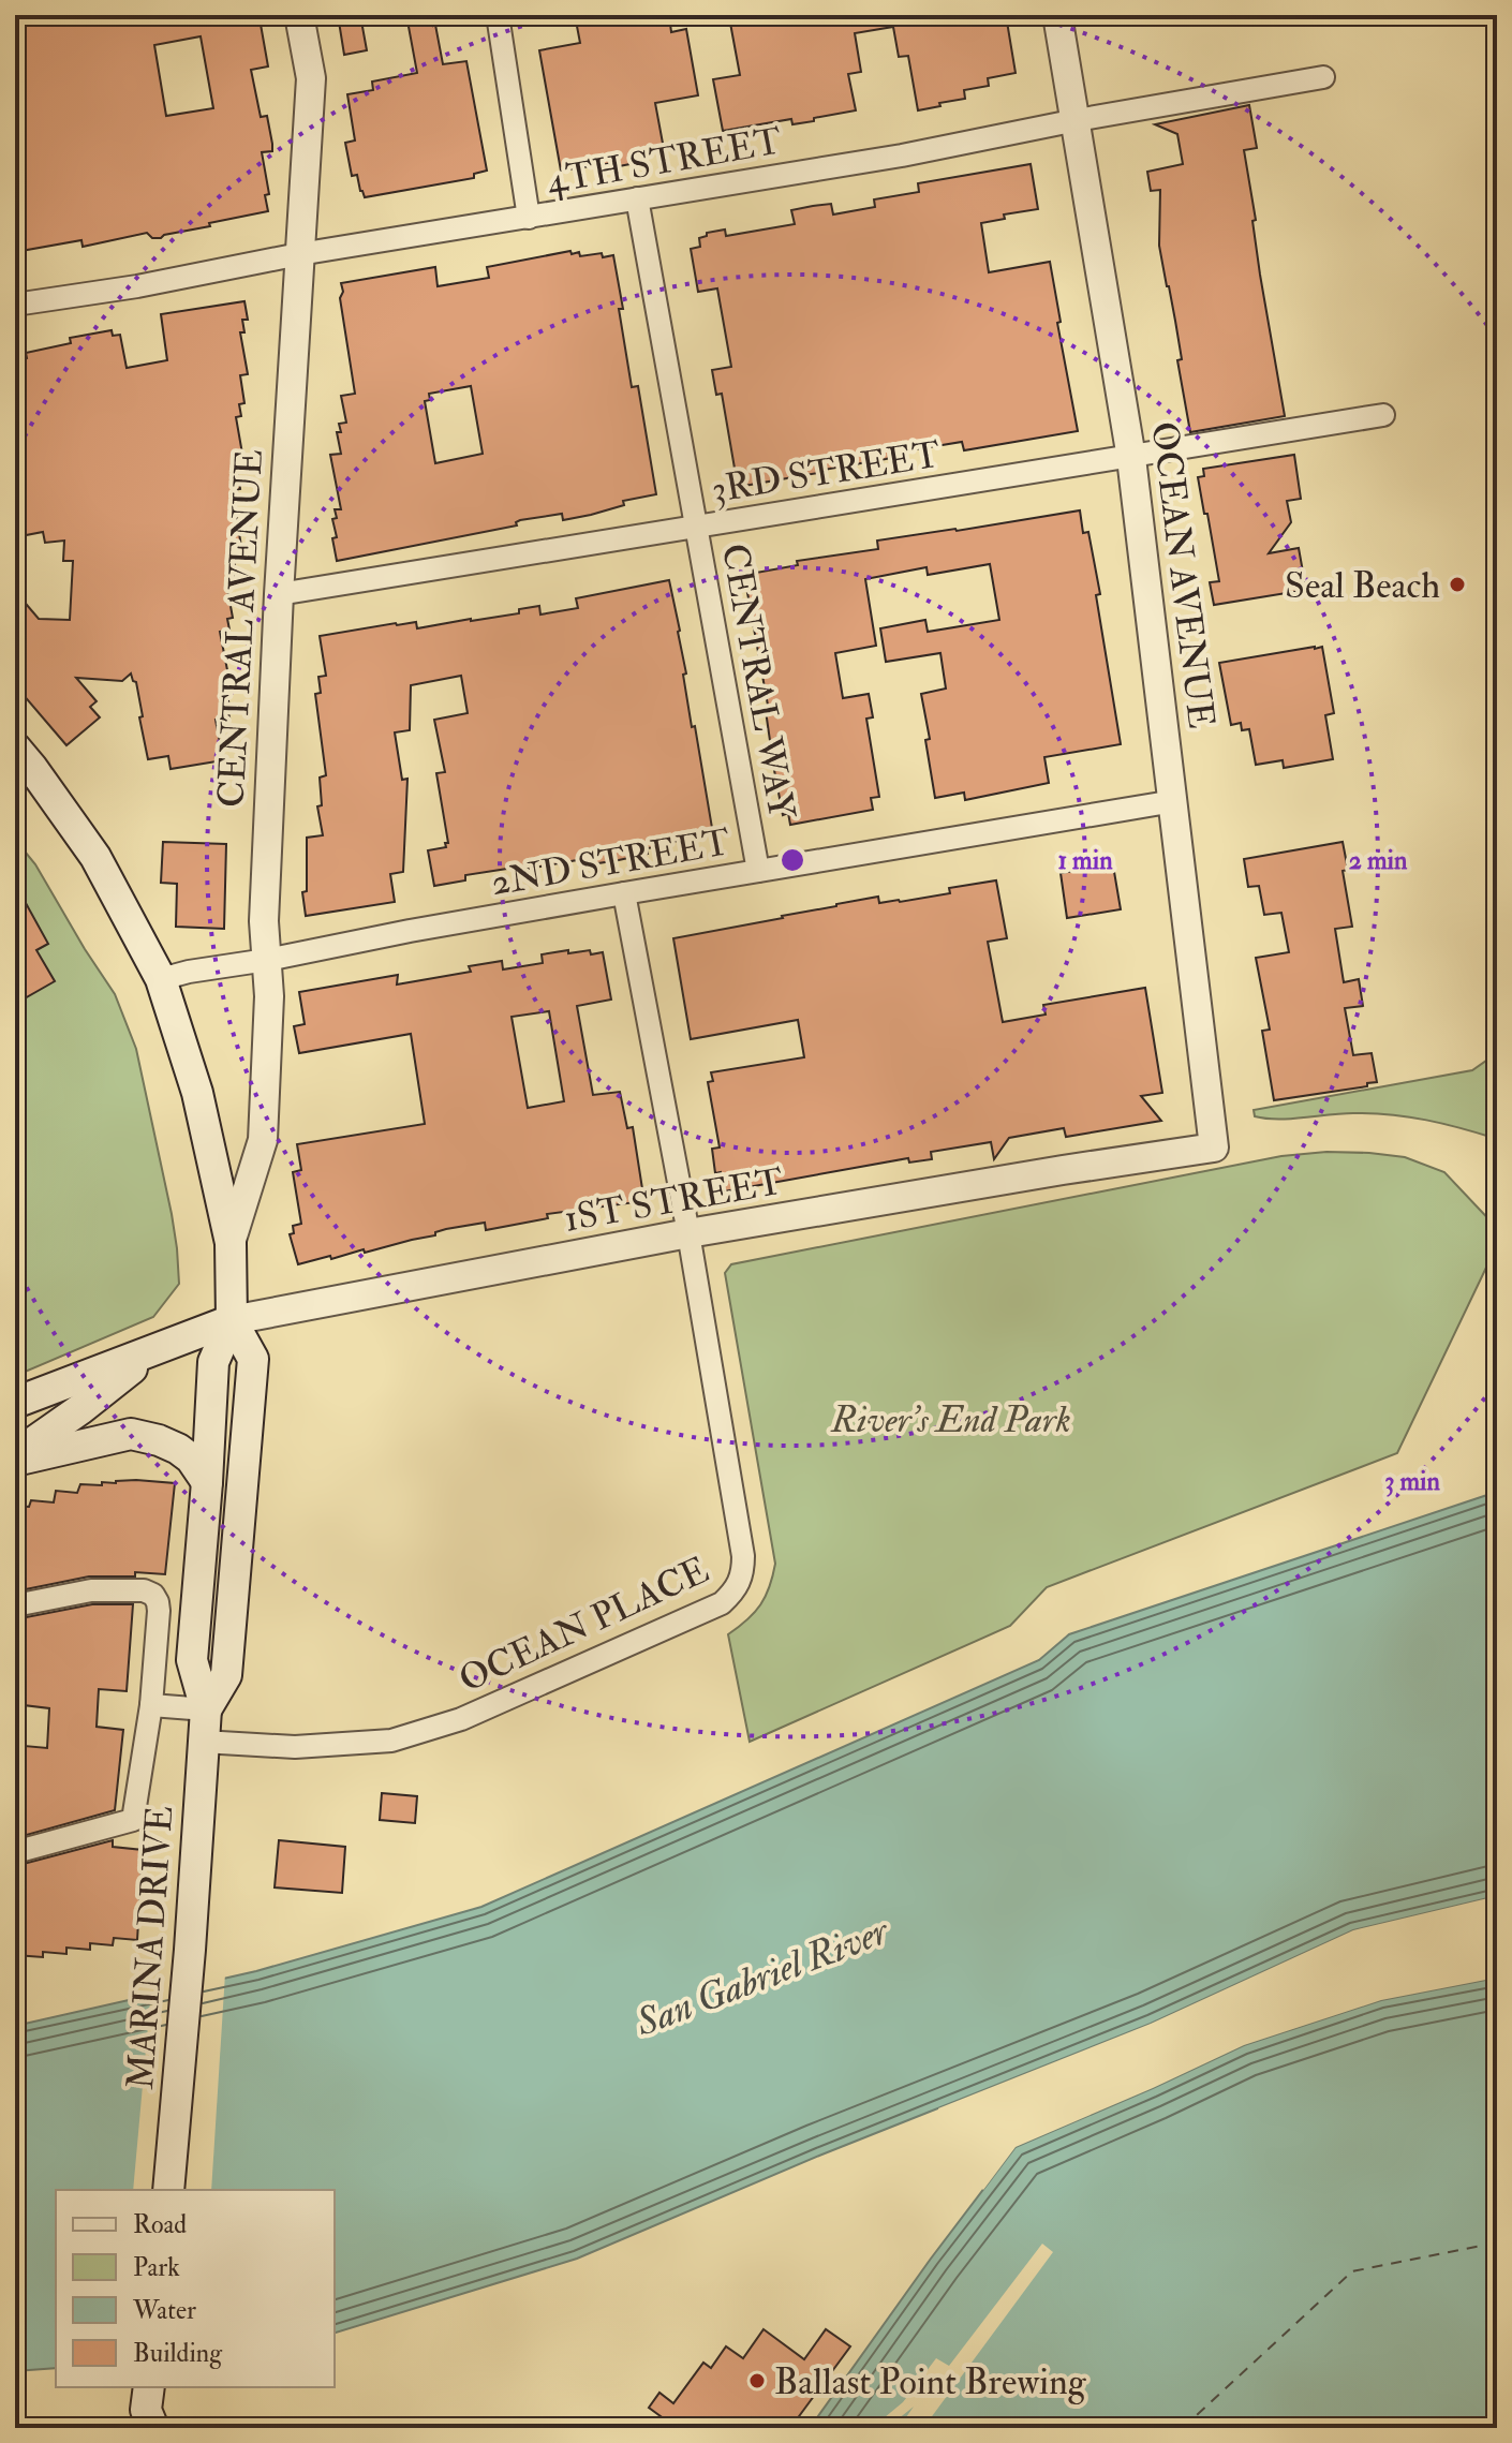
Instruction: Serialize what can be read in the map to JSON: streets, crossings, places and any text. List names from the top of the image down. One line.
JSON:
{"streets":{"main road":["1ST STREET","MARINA DRIVE"],"street":["4TH STREET","3RD STREET","OCEAN AVENUE","CENTRAL AVENUE","CENTRAL WAY","2ND STREET","OCEAN PLACE"]},"crossings":[["4TH STREET","OCEAN AVENUE"],["4TH STREET","CENTRAL AVENUE"],["4TH STREET","CENTRAL WAY"],["3RD STREET","OCEAN AVENUE"],["3RD STREET","CENTRAL AVENUE"],["3RD STREET","CENTRAL WAY"],["OCEAN AVENUE","2ND STREET"],["OCEAN AVENUE","1ST STREET"],["CENTRAL AVENUE","2ND STREET"],["CENTRAL AVENUE","MARINA DRIVE"],["CENTRAL WAY","2ND STREET"],["2ND STREET","MARINA DRIVE"],["1ST STREET","OCEAN PLACE"],["1ST STREET","MARINA DRIVE"],["OCEAN PLACE","MARINA DRIVE"]],"water":["San Gabriel River"],"parks":["River's End Park"],"places":["Seal Beach","Ballast Point Brewing"],"legend":["Road","Park","Water","Building"],"rings":["1 min","2 min","3 min"]}
